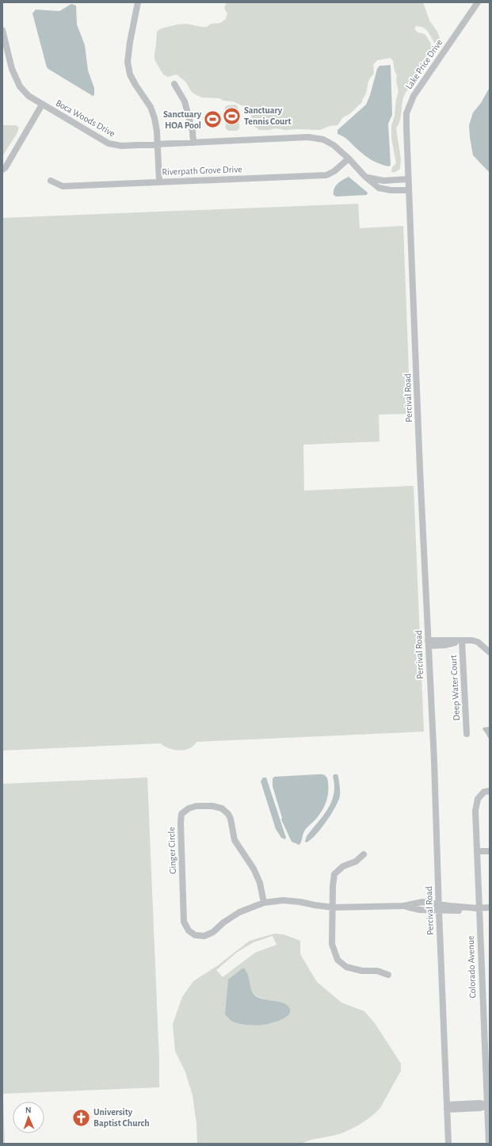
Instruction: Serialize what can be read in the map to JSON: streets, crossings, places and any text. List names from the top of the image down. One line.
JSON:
{"streets":{"street":["Lake Price Drive","Boca Woods Drive","Riverpath Grove Drive","Percival Road","Deep Water Court","Ginger Circle","Colorado Avenue"]},"crossings":[["Lake Price Drive","Percival Road"],["Boca Woods Drive","Riverpath Grove Drive"],["Boca Woods Drive","Percival Road"]],"places":{"sports":["Sanctuary Tennis Court","Sanctuary HOA Pool"],"church":["University Baptist Church"]},"north":"top"}
